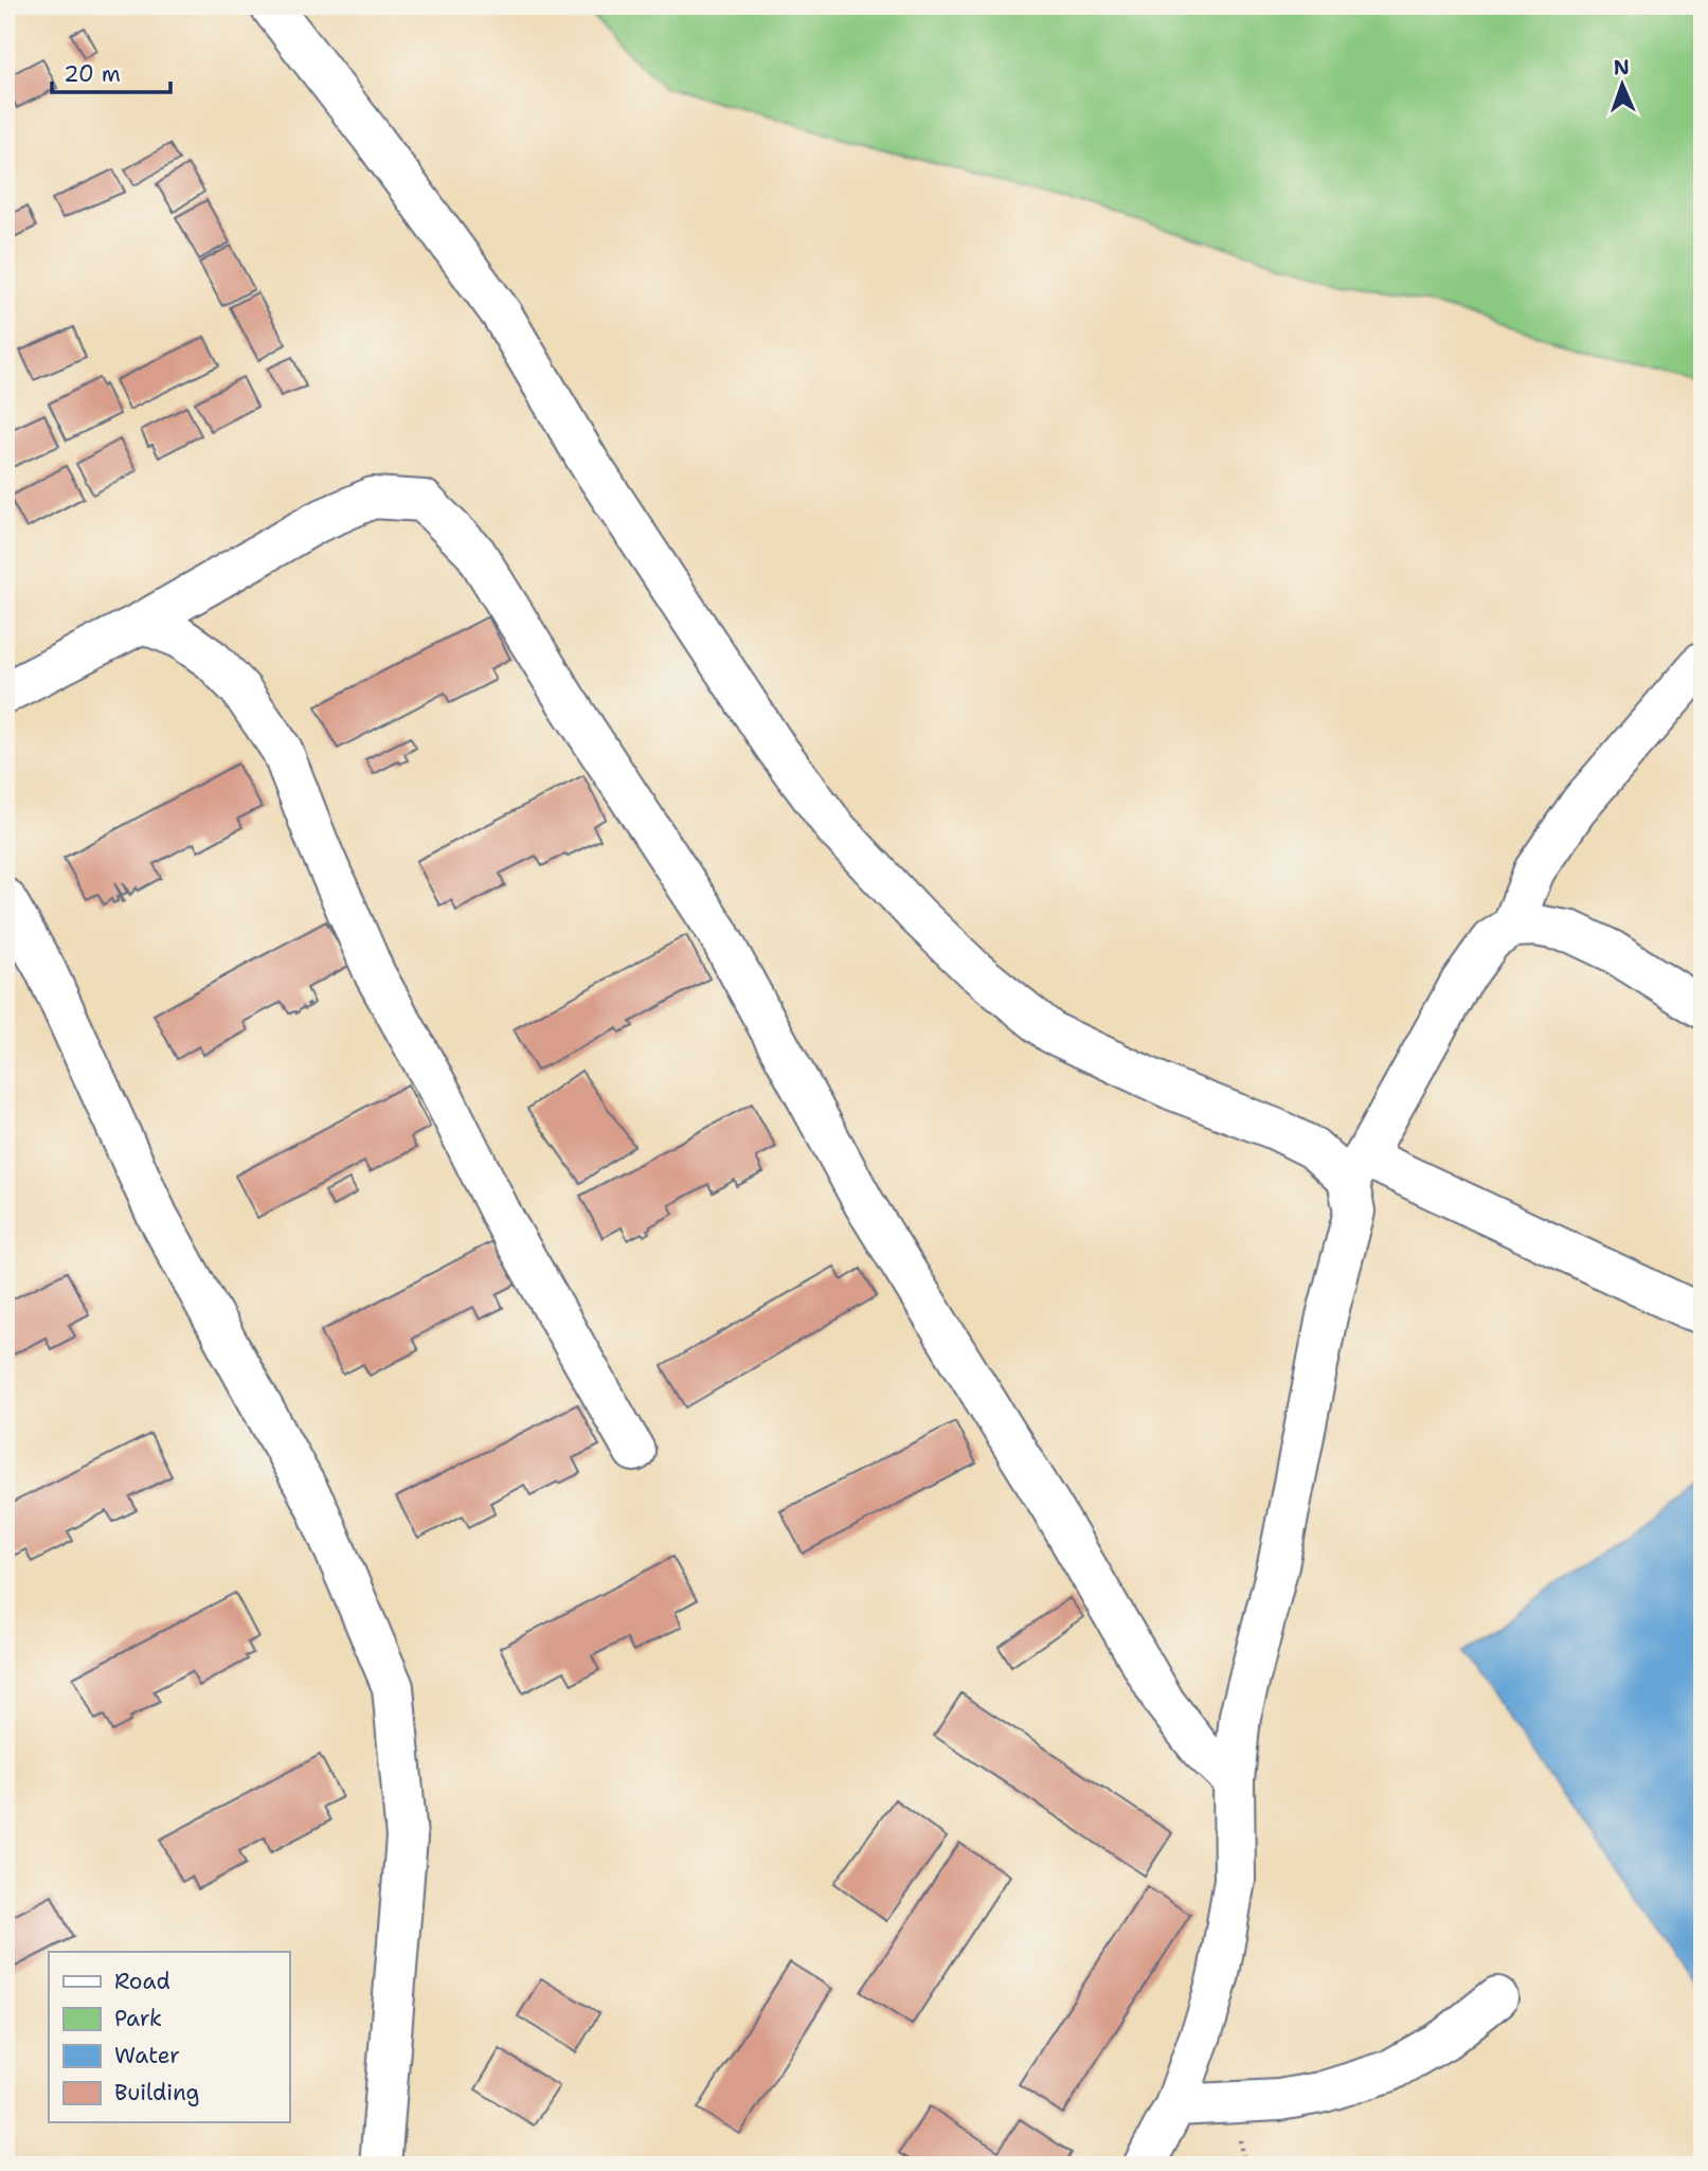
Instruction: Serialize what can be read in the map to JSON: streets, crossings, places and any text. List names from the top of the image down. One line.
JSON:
{"legend":["Road","Park","Water","Building"],"scale_bar":"20 m","north":"top"}
